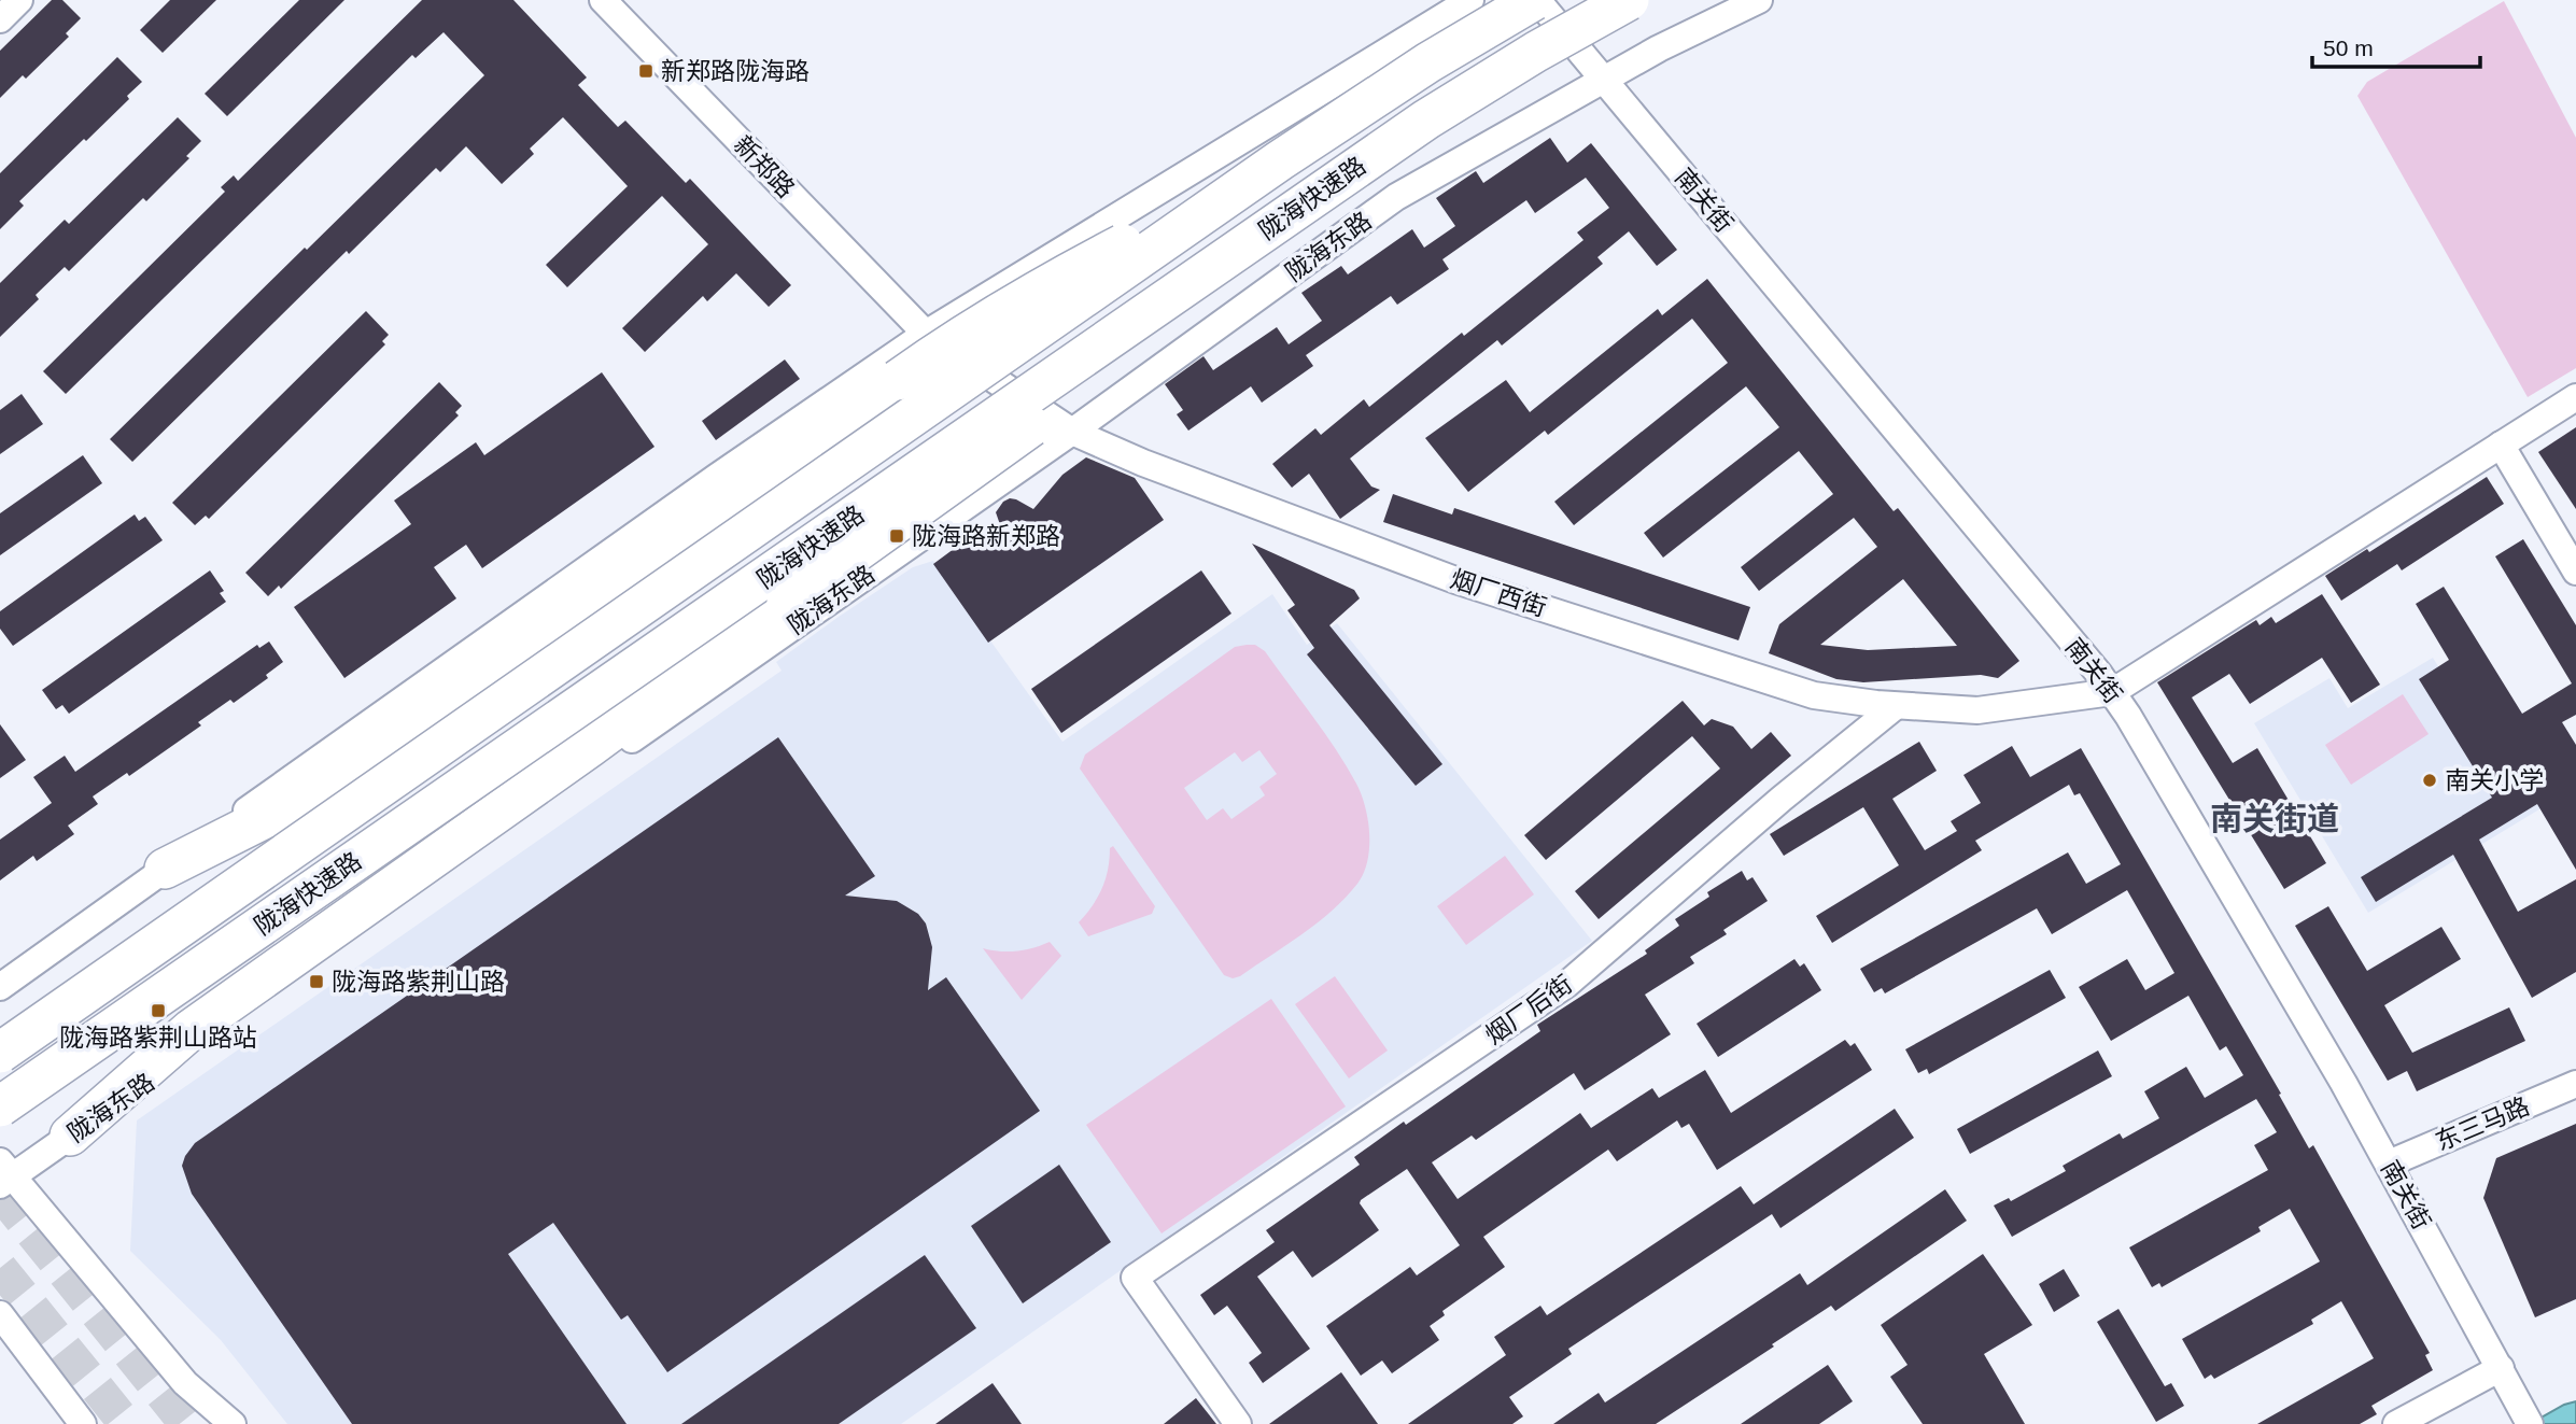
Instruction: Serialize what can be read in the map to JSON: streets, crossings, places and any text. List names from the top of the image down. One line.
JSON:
{"streets":{"highway":["陇海快速路"],"street":["新郑路","南关街","陇海东路","烟厂西街","烟厂后街","东三马路"]},"crossings":[["新郑路","烟厂西街"],["陇海快速路","南关街"],["南关街","陇海东路"],["南关街","烟厂西街"],["南关街","东三马路"],["陇海东路","烟厂西街"],["烟厂西街","烟厂后街"]],"districts":["南关街道"],"places":{"transit":["新郑路陇海路","陇海路新郑路","陇海路紫荆山路","陇海路紫荆山路站"],"other":["南关小学"]},"scale_bar":"50 m"}
